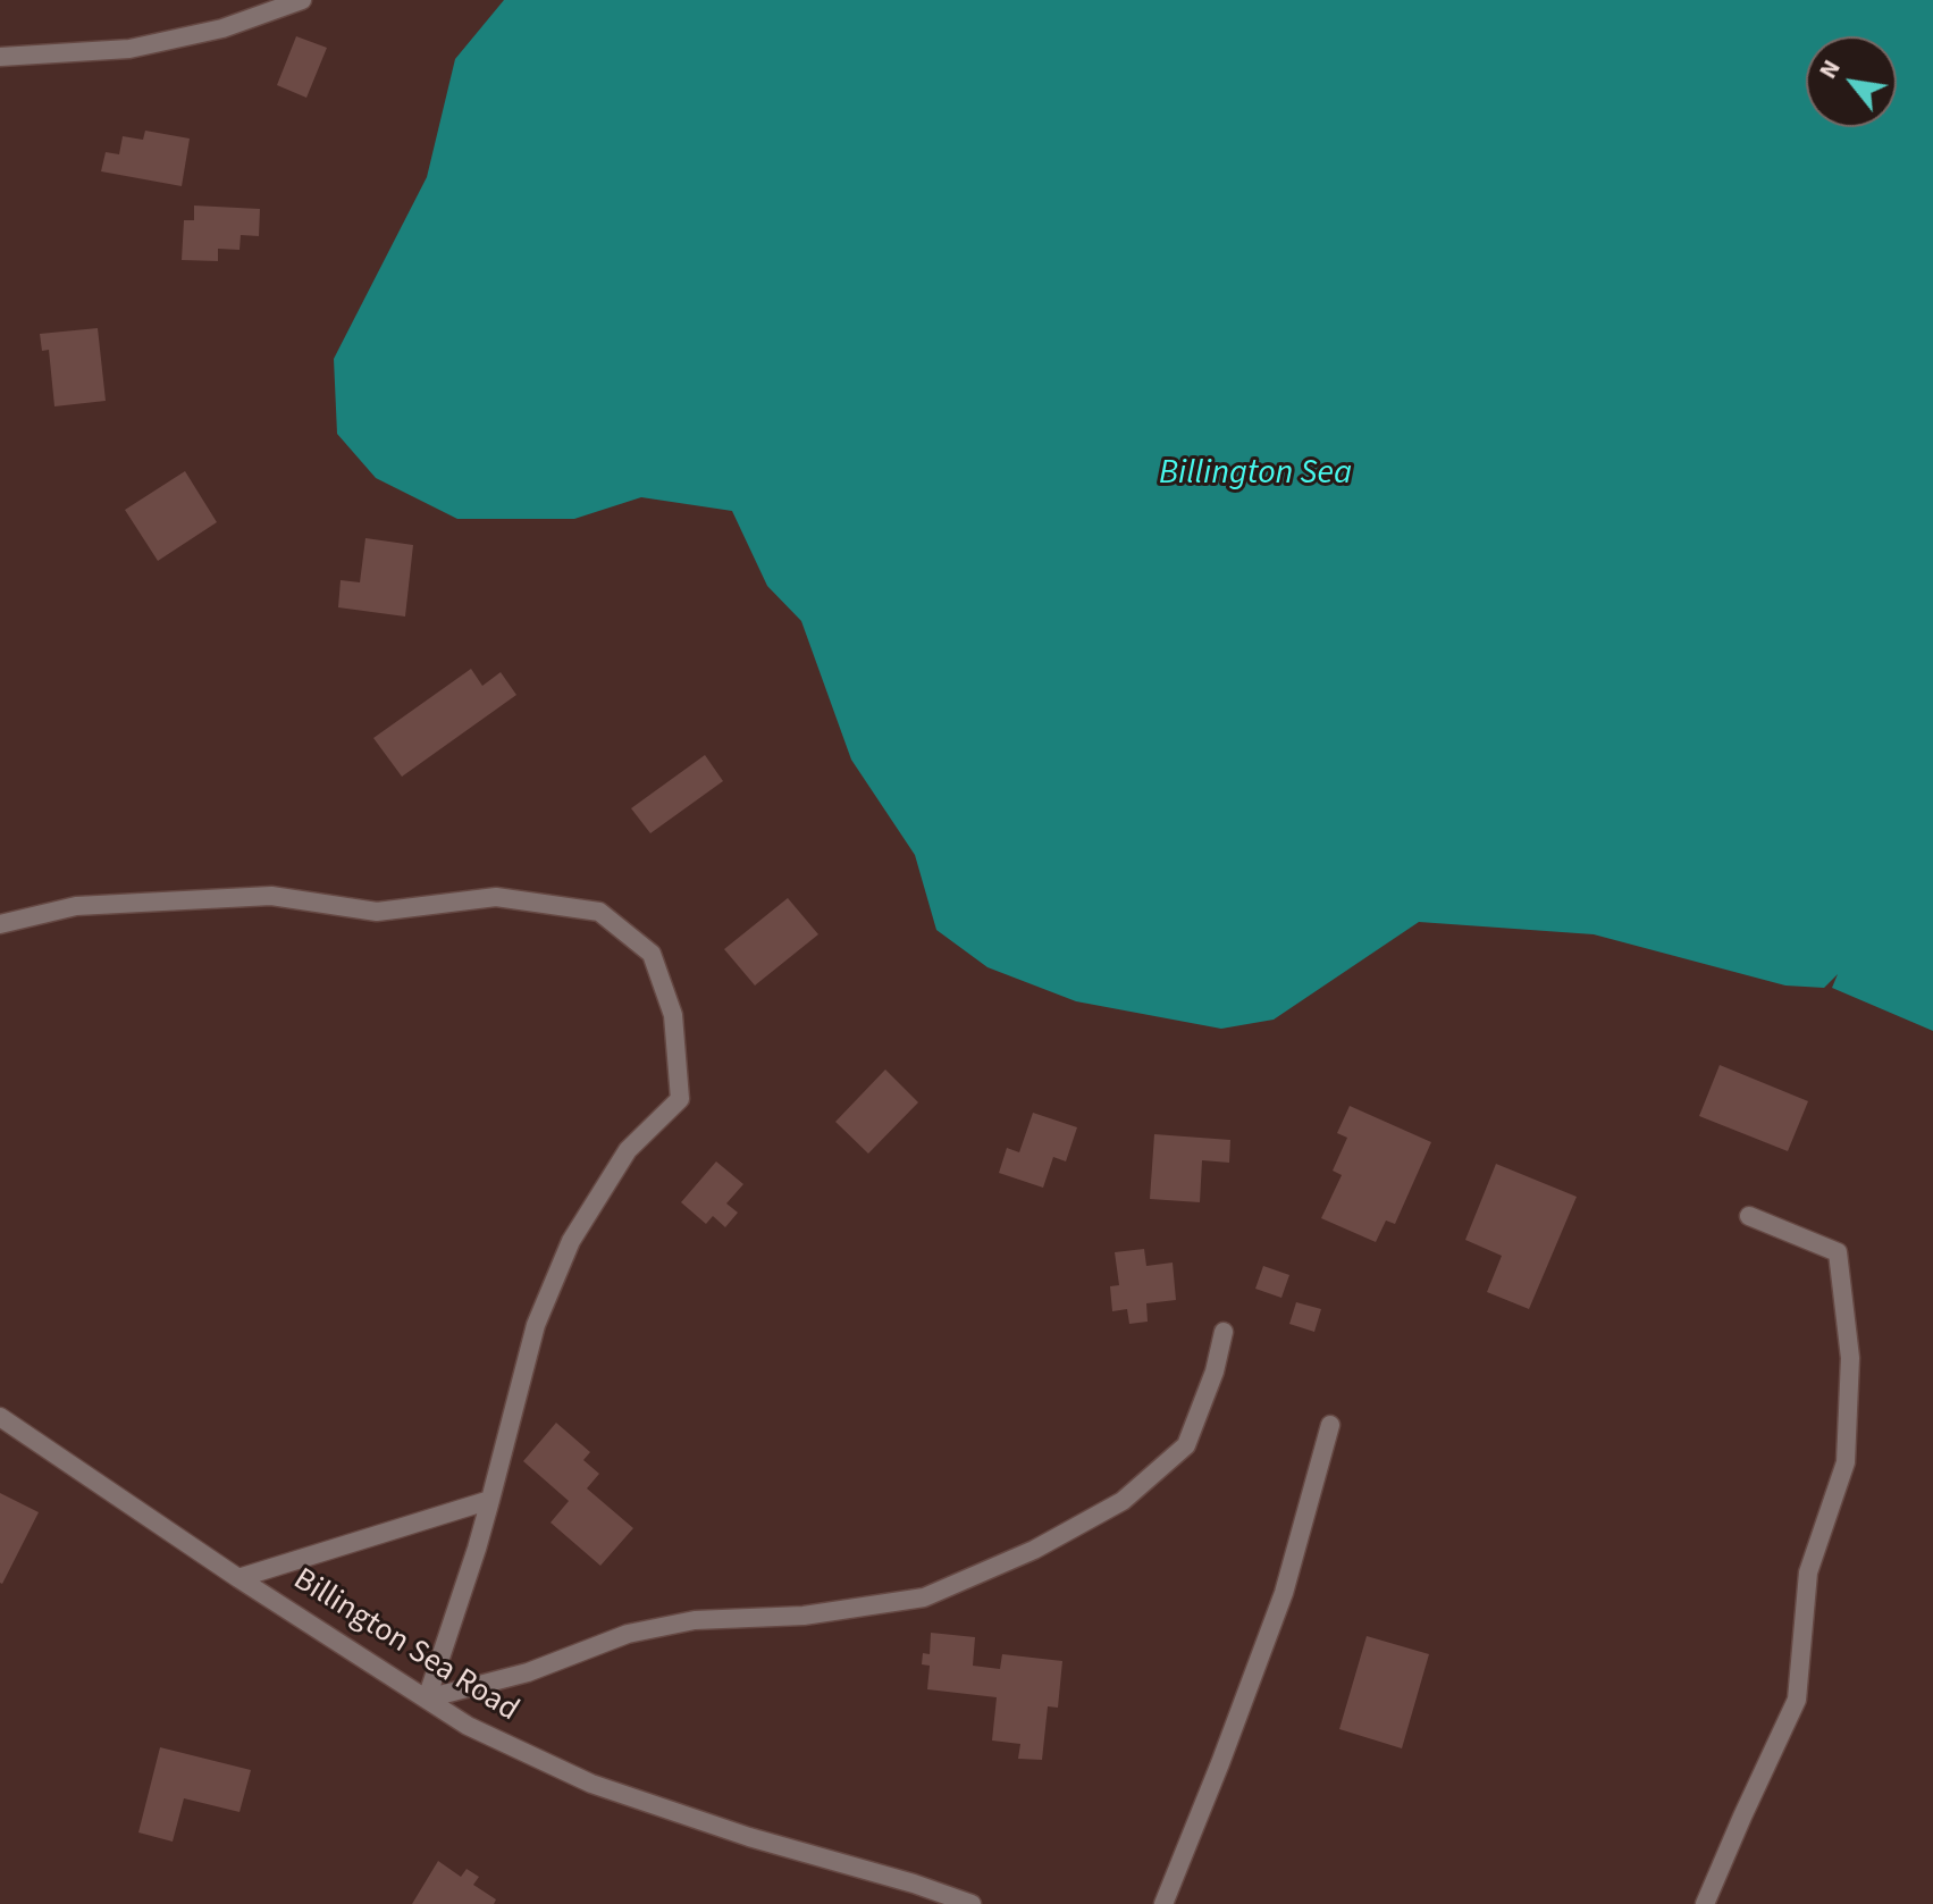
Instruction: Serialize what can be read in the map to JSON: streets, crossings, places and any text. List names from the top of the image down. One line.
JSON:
{"streets":{"street":["Billington Sea Road"]},"water":["Billington Sea"],"north":"top left"}
